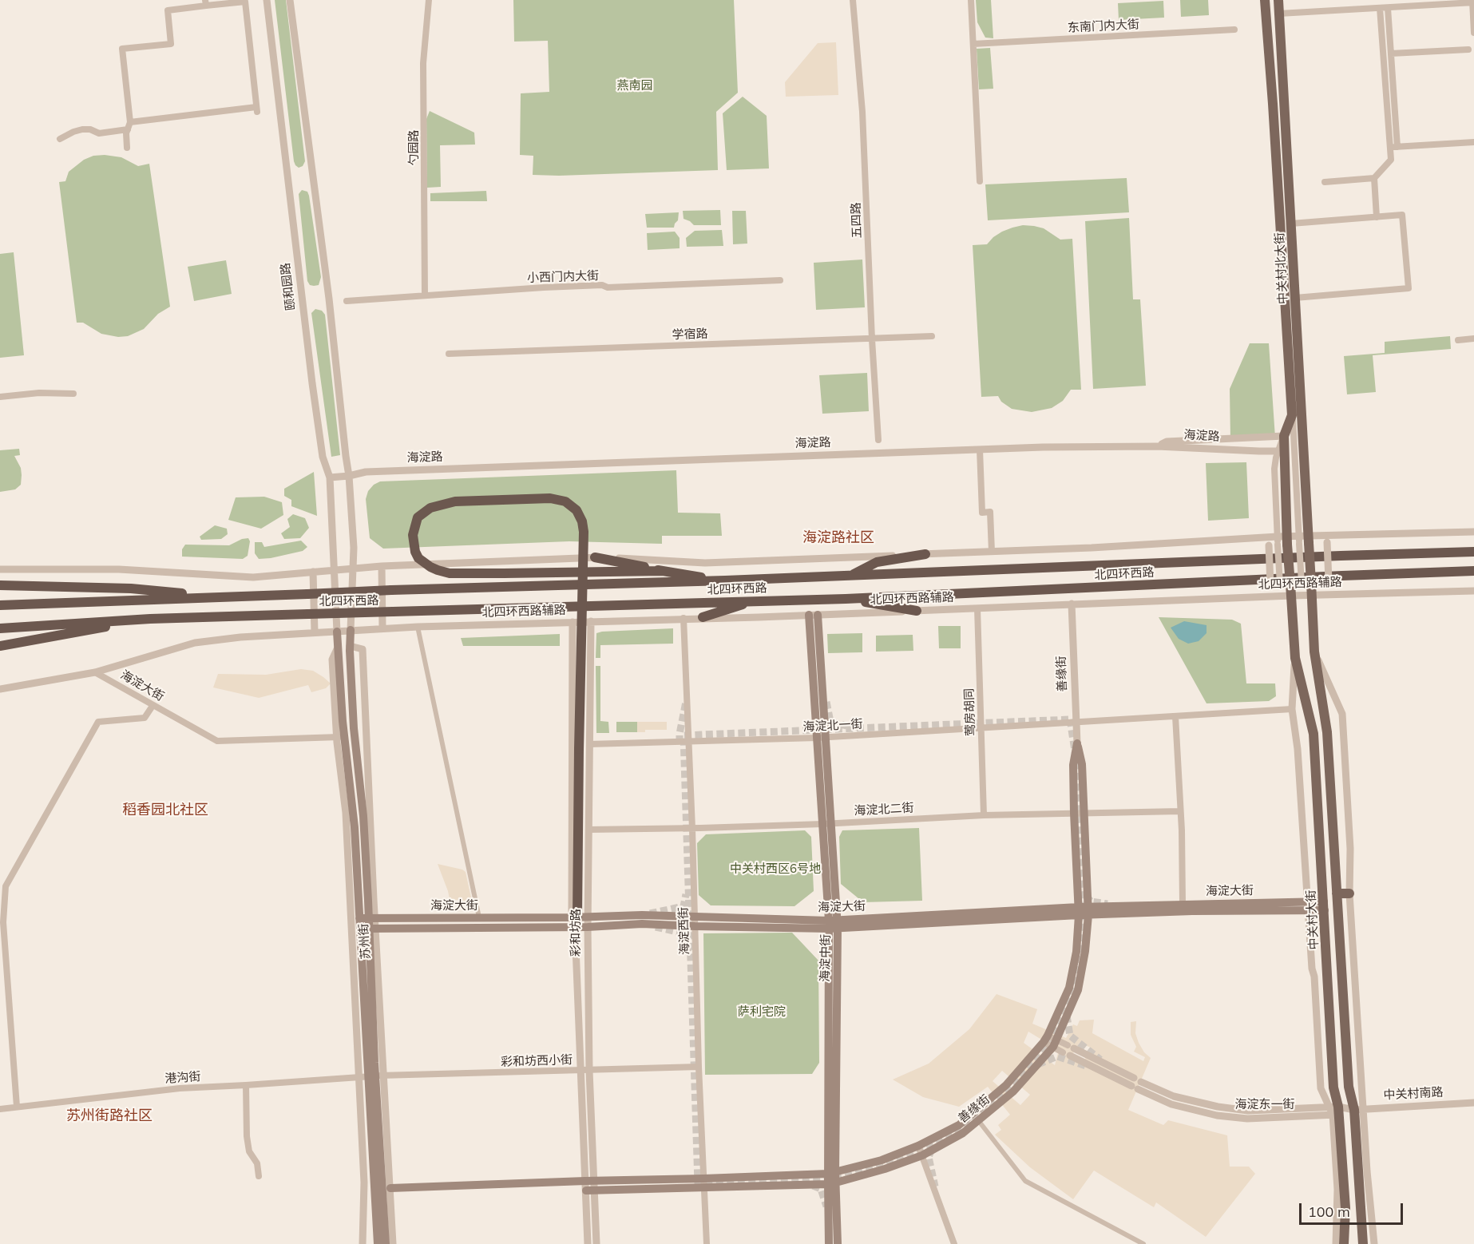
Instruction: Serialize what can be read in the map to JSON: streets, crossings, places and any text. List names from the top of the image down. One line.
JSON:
{"streets":{"highway":["北四环西路"],"main road":["中关村北大街","善缘街","海淀大街","中关村大街","苏州街","海淀中街"],"street":["东南门内大街","勺园路","五四路","小西门内大街","颐和园路","学宿路","海淀路","北四环西路辅路","莺房胡同","海淀北一街","海淀北二街","海淀西街","彩和坊路","彩和坊西小街","港沟街","中关村南路","海淀东一街"]},"crossings":[["勺园路","小西门内大街"],["五四路","学宿路"],["中关村北大街","海淀路"],["中关村北大街","中关村大街"],["颐和园路","海淀路"],["颐和园路","北四环西路辅路"],["颐和园路","苏州街"],["北四环西路辅路","善缘街"],["北四环西路辅路","莺房胡同"],["北四环西路辅路","中关村大街"],["北四环西路辅路","海淀西街"],["北四环西路辅路","彩和坊路"],["北四环西路辅路","苏州街"],["北四环西路辅路","海淀中街"],["善缘街","海淀大街"],["善缘街","海淀北一街"],["善缘街","海淀北二街"],["善缘街","海淀西街"],["善缘街","彩和坊路"],["善缘街","苏州街"],["善缘街","海淀中街"],["善缘街","海淀东一街"],["海淀大街","中关村大街"],["海淀大街","海淀西街"],["海淀大街","彩和坊路"],["海淀大街","苏州街"],["海淀大街","海淀中街"],["莺房胡同","海淀北一街"],["莺房胡同","海淀北二街"],["海淀北一街","海淀西街"],["海淀北一街","彩和坊路"],["海淀北一街","海淀中街"],["海淀北二街","海淀西街"],["海淀北二街","彩和坊路"],["海淀北二街","海淀中街"],["中关村大街","海淀东一街"],["海淀西街","彩和坊西小街"],["彩和坊路","彩和坊西小街"],["苏州街","彩和坊西小街"],["苏州街","港沟街"],["彩和坊西小街","港沟街"],["中关村南路","海淀东一街"]],"districts":["海淀路社区","稻香园北社区","苏州街路社区"],"parks":["燕南园","中关村西区6号地","萨利宅院"],"scale_bar":"100 m"}
